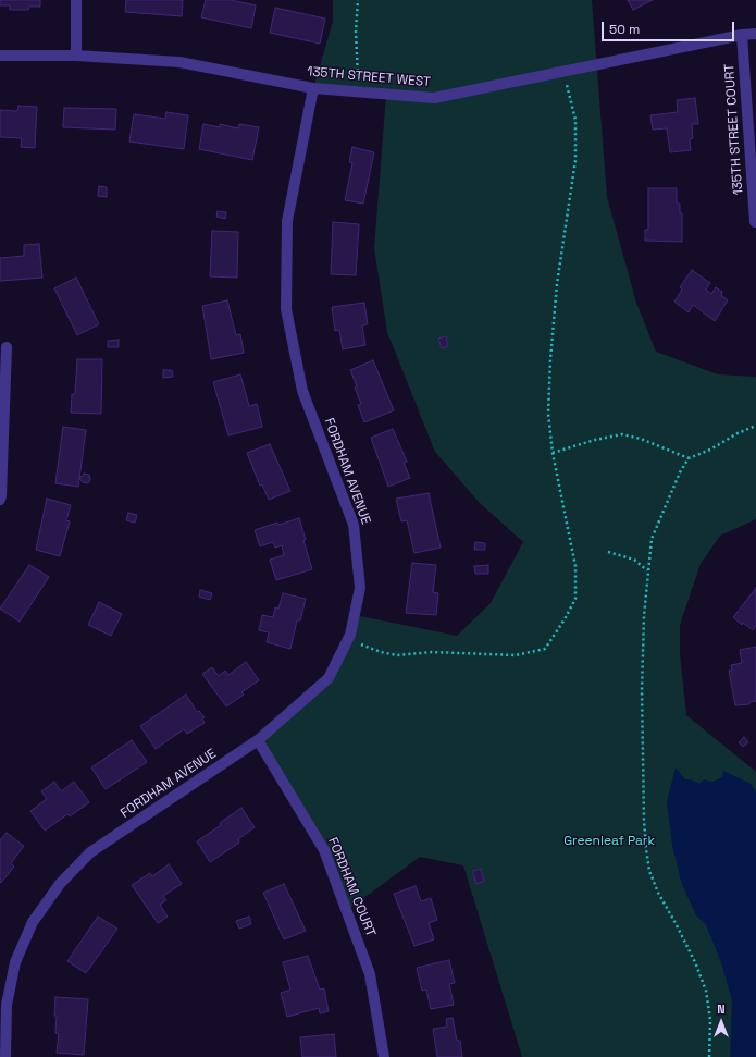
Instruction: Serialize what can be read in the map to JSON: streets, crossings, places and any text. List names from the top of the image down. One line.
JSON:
{"streets":{"street":["135TH STREET WEST","135TH STREET COURT","FORDHAM AVENUE","FORDHAM COURT"]},"crossings":[["135TH STREET WEST","135TH STREET COURT"],["135TH STREET WEST","FORDHAM AVENUE"],["FORDHAM AVENUE","FORDHAM COURT"]],"parks":["Greenleaf Park"],"scale_bar":"50 m","north":"top"}
